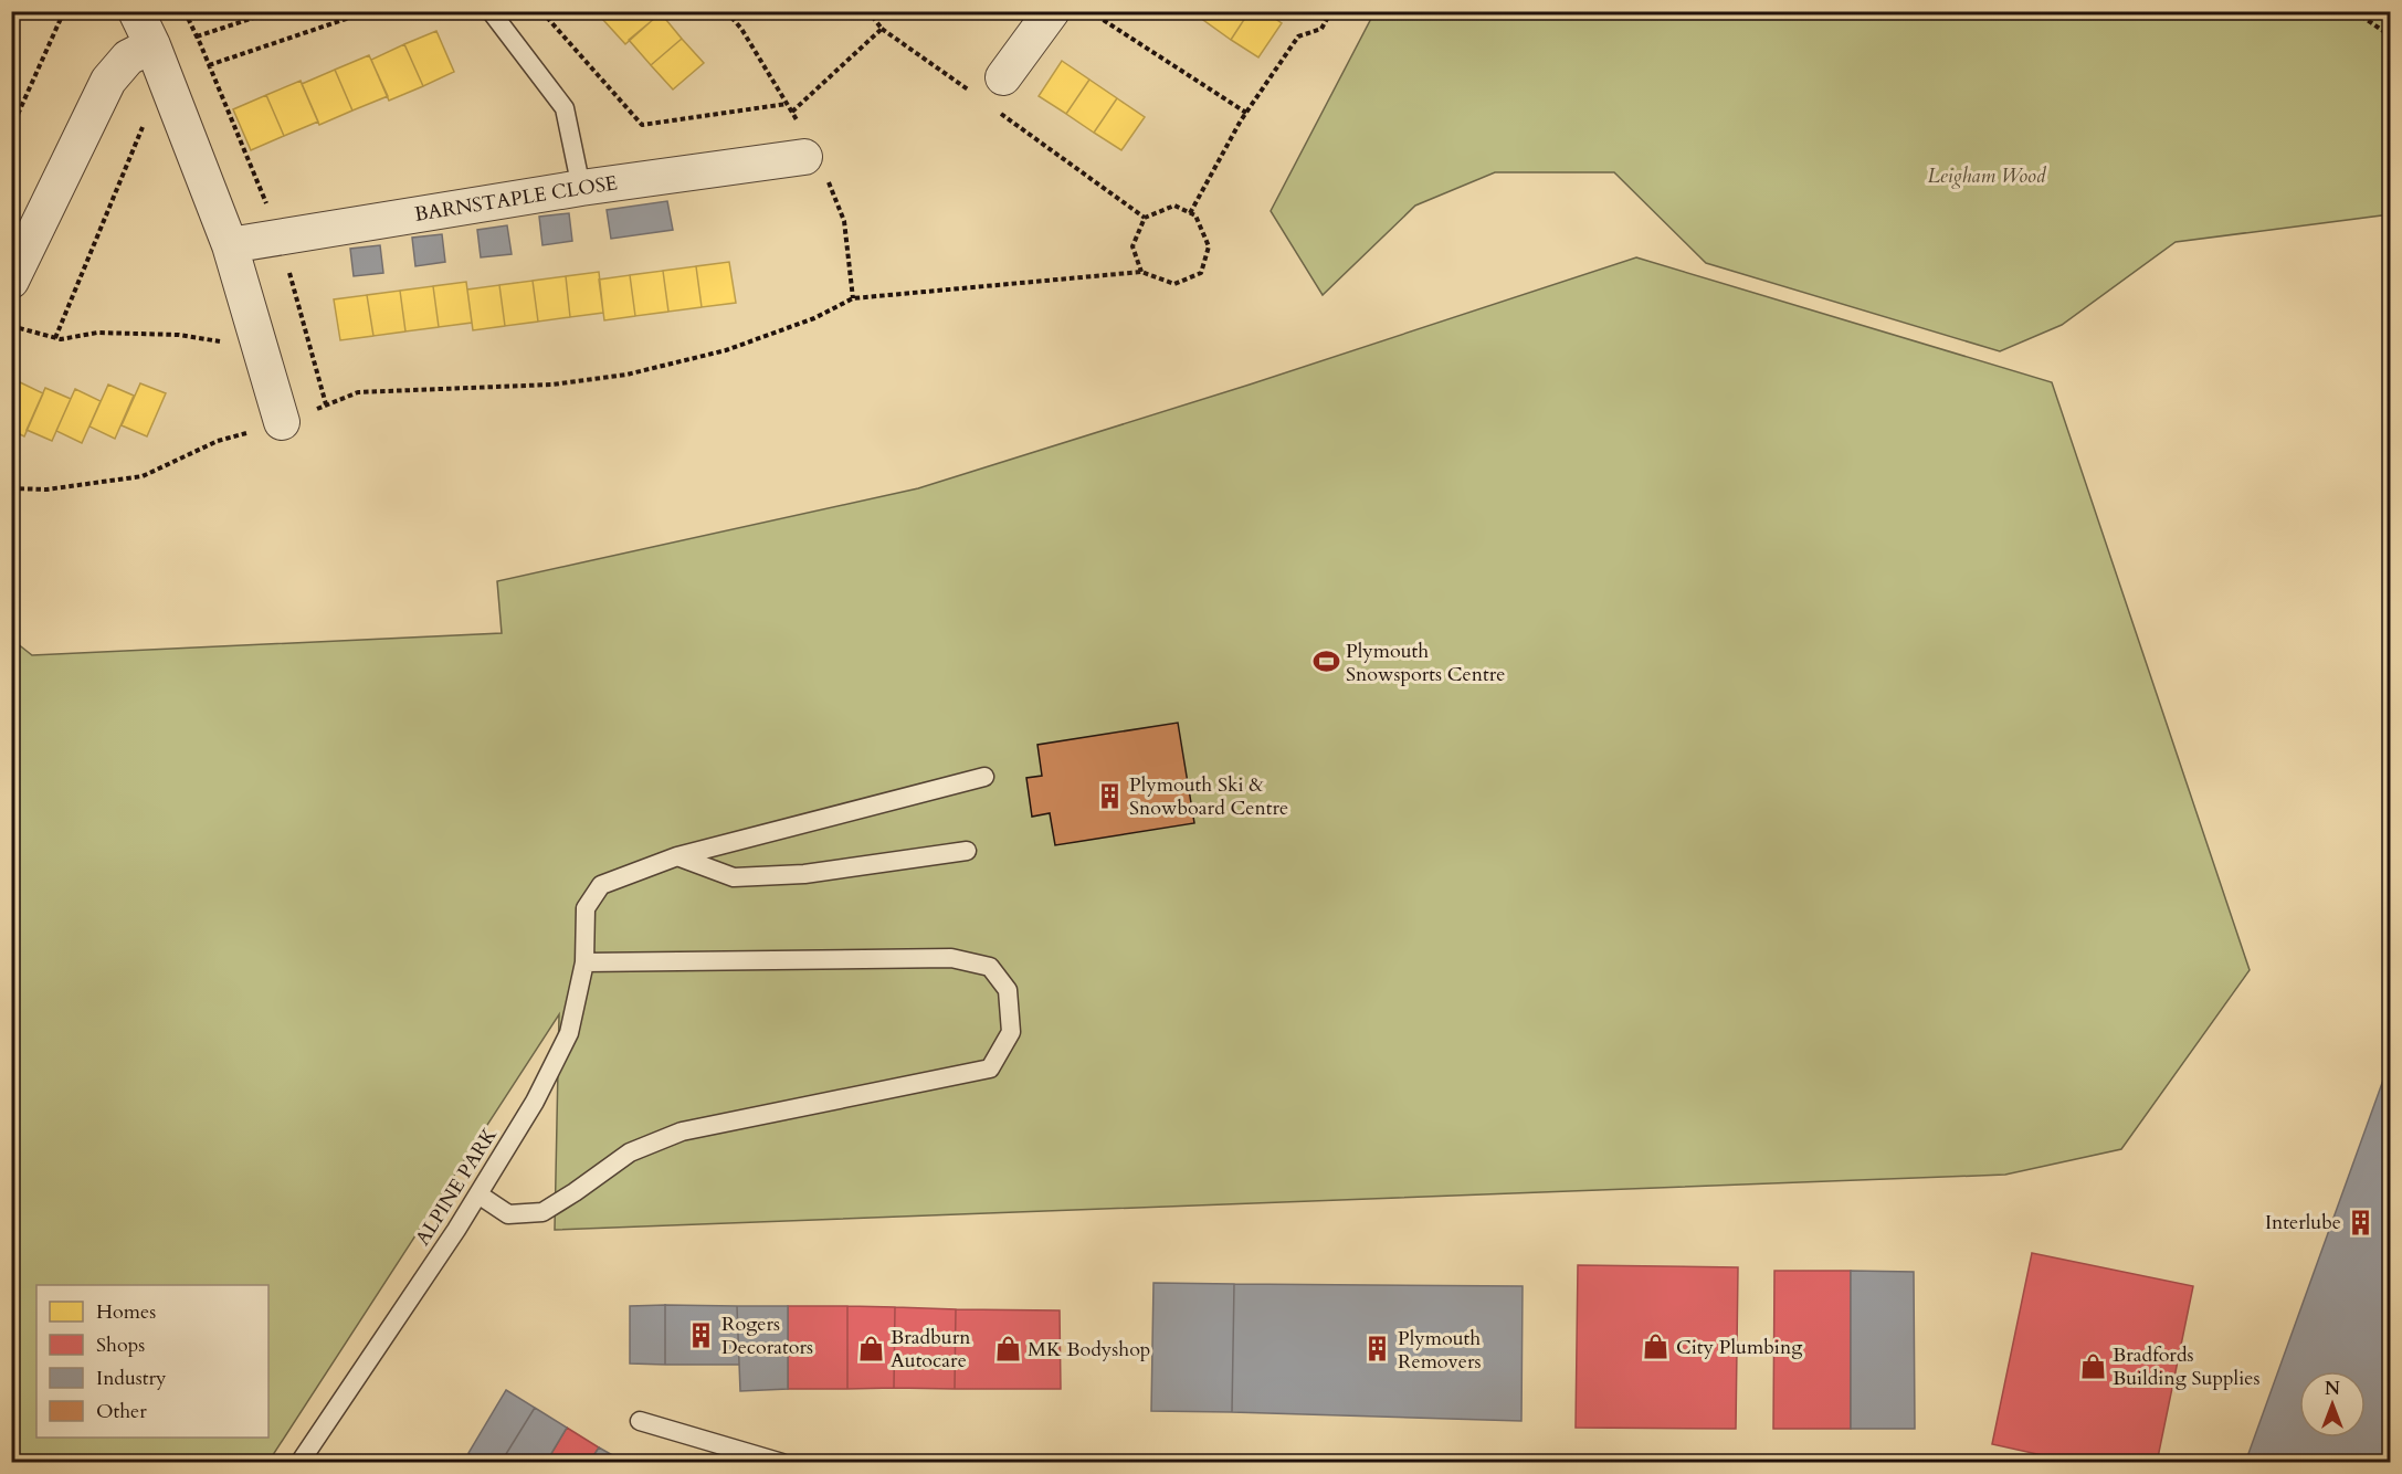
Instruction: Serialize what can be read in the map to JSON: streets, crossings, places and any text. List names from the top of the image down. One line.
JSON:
{"streets":{"street":["BARNSTAPLE CLOSE"],"lane":["ALPINE PARK"]},"parks":["Leigham Wood"],"places":{"sports":["Plymouth Snowsports Centre"],"building":["Plymouth Ski & Snowboard Centre","Interlube","Rogers Decorators","Plymouth Removers"],"shop":["City Plumbing","Bradburn Autocare","MK Bodyshop","Bradfords Building Supplies"]},"legend":["Homes","Shops","Industry","Other"],"north":"top"}
